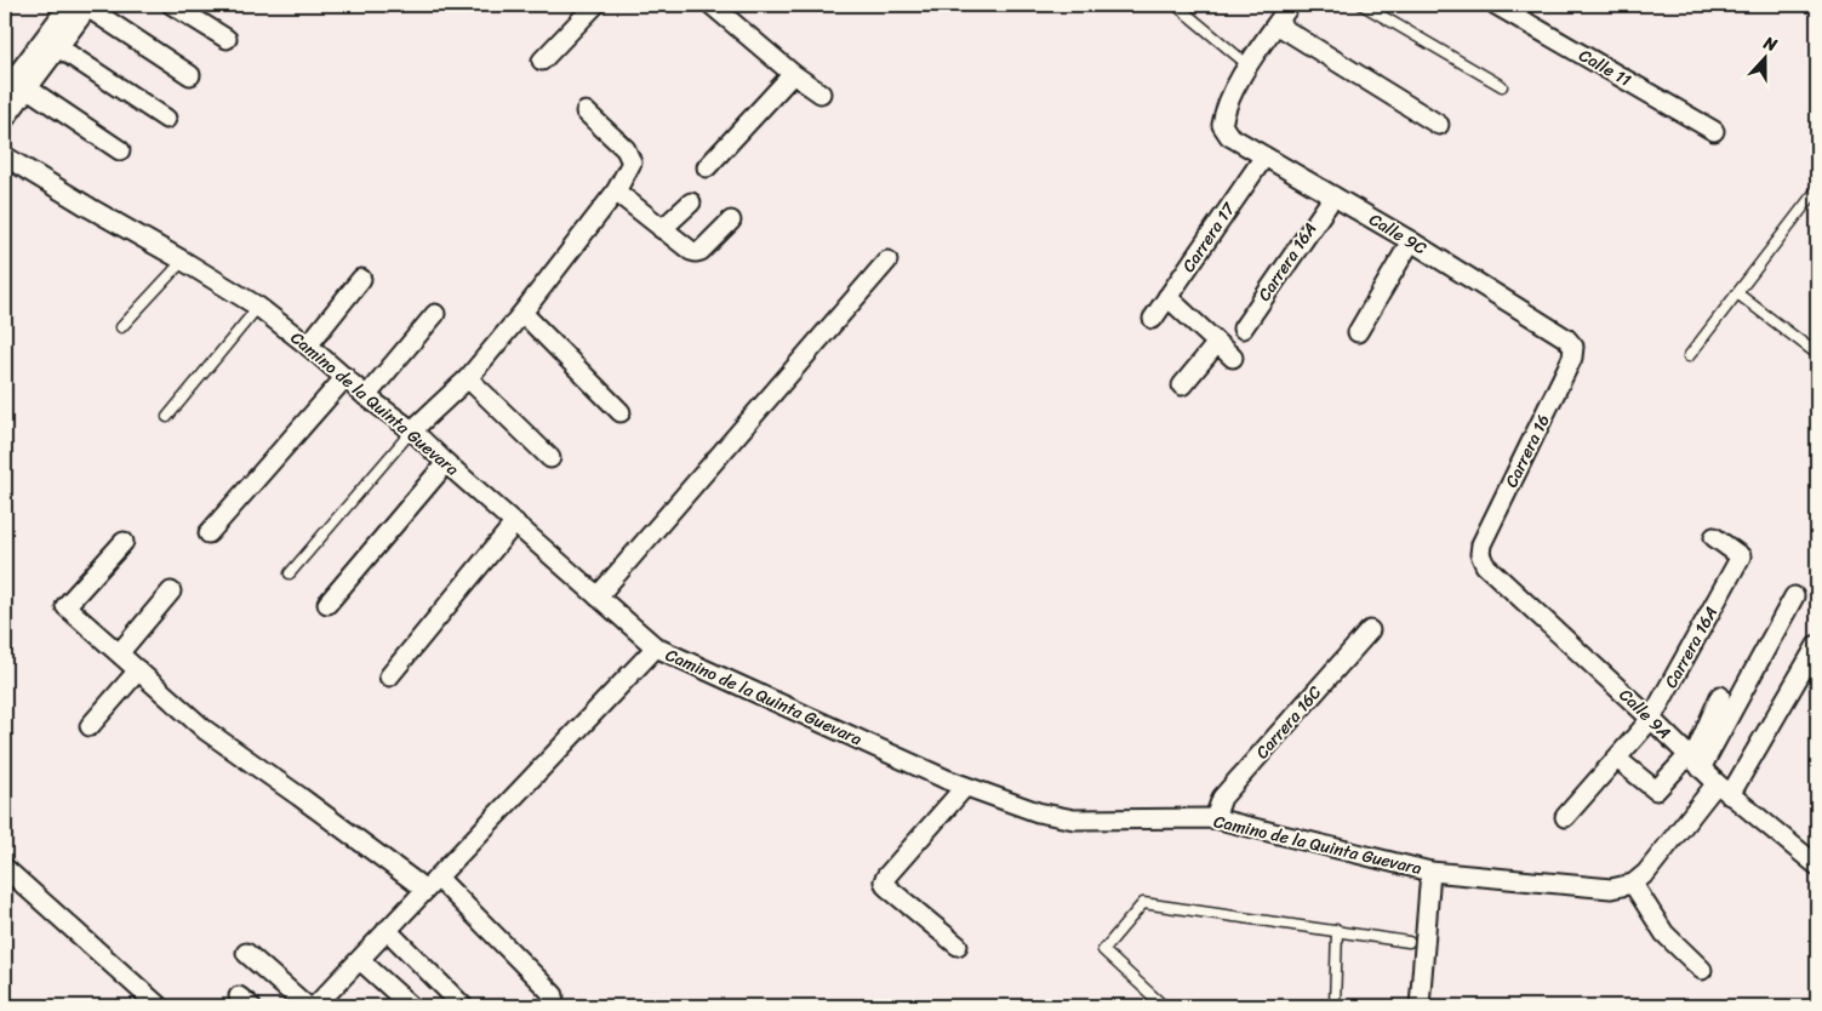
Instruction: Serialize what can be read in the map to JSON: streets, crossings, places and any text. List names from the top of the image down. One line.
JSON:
{"streets":{"street":["Calle 11","Calle 9C","Carrera 17","Carrera 16A","Camino de la Quinta Guevara","Carrera 16","Calle 9A","Carrera 16C"]},"crossings":[["Calle 9C","Carrera 17"],["Calle 9C","Carrera 16A"],["Calle 9C","Carrera 16"],["Carrera 16A","Calle 9A"],["Camino de la Quinta Guevara","Carrera 16C"],["Carrera 16","Calle 9A"]],"north":"top"}
